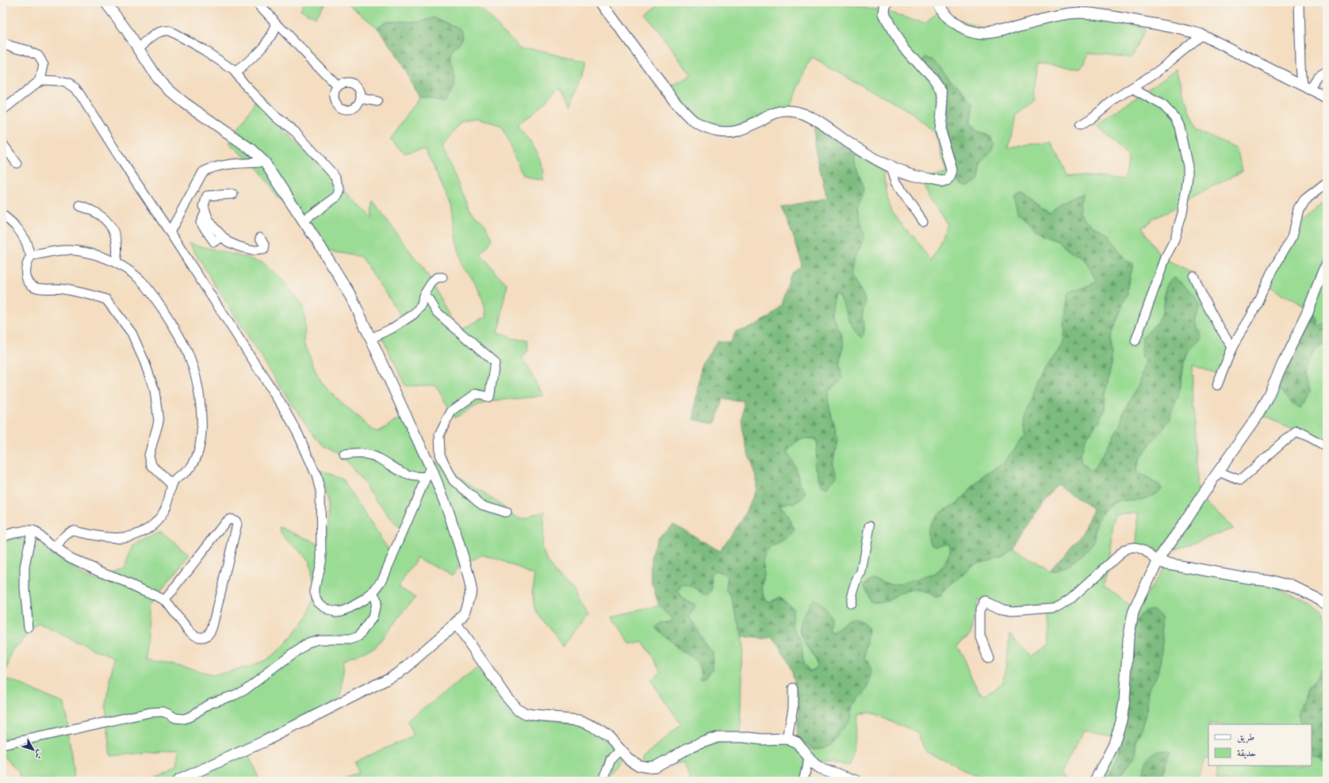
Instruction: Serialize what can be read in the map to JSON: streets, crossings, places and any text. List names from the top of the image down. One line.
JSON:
{"legend":["طريق","حديقة"],"north":"bottom right"}
